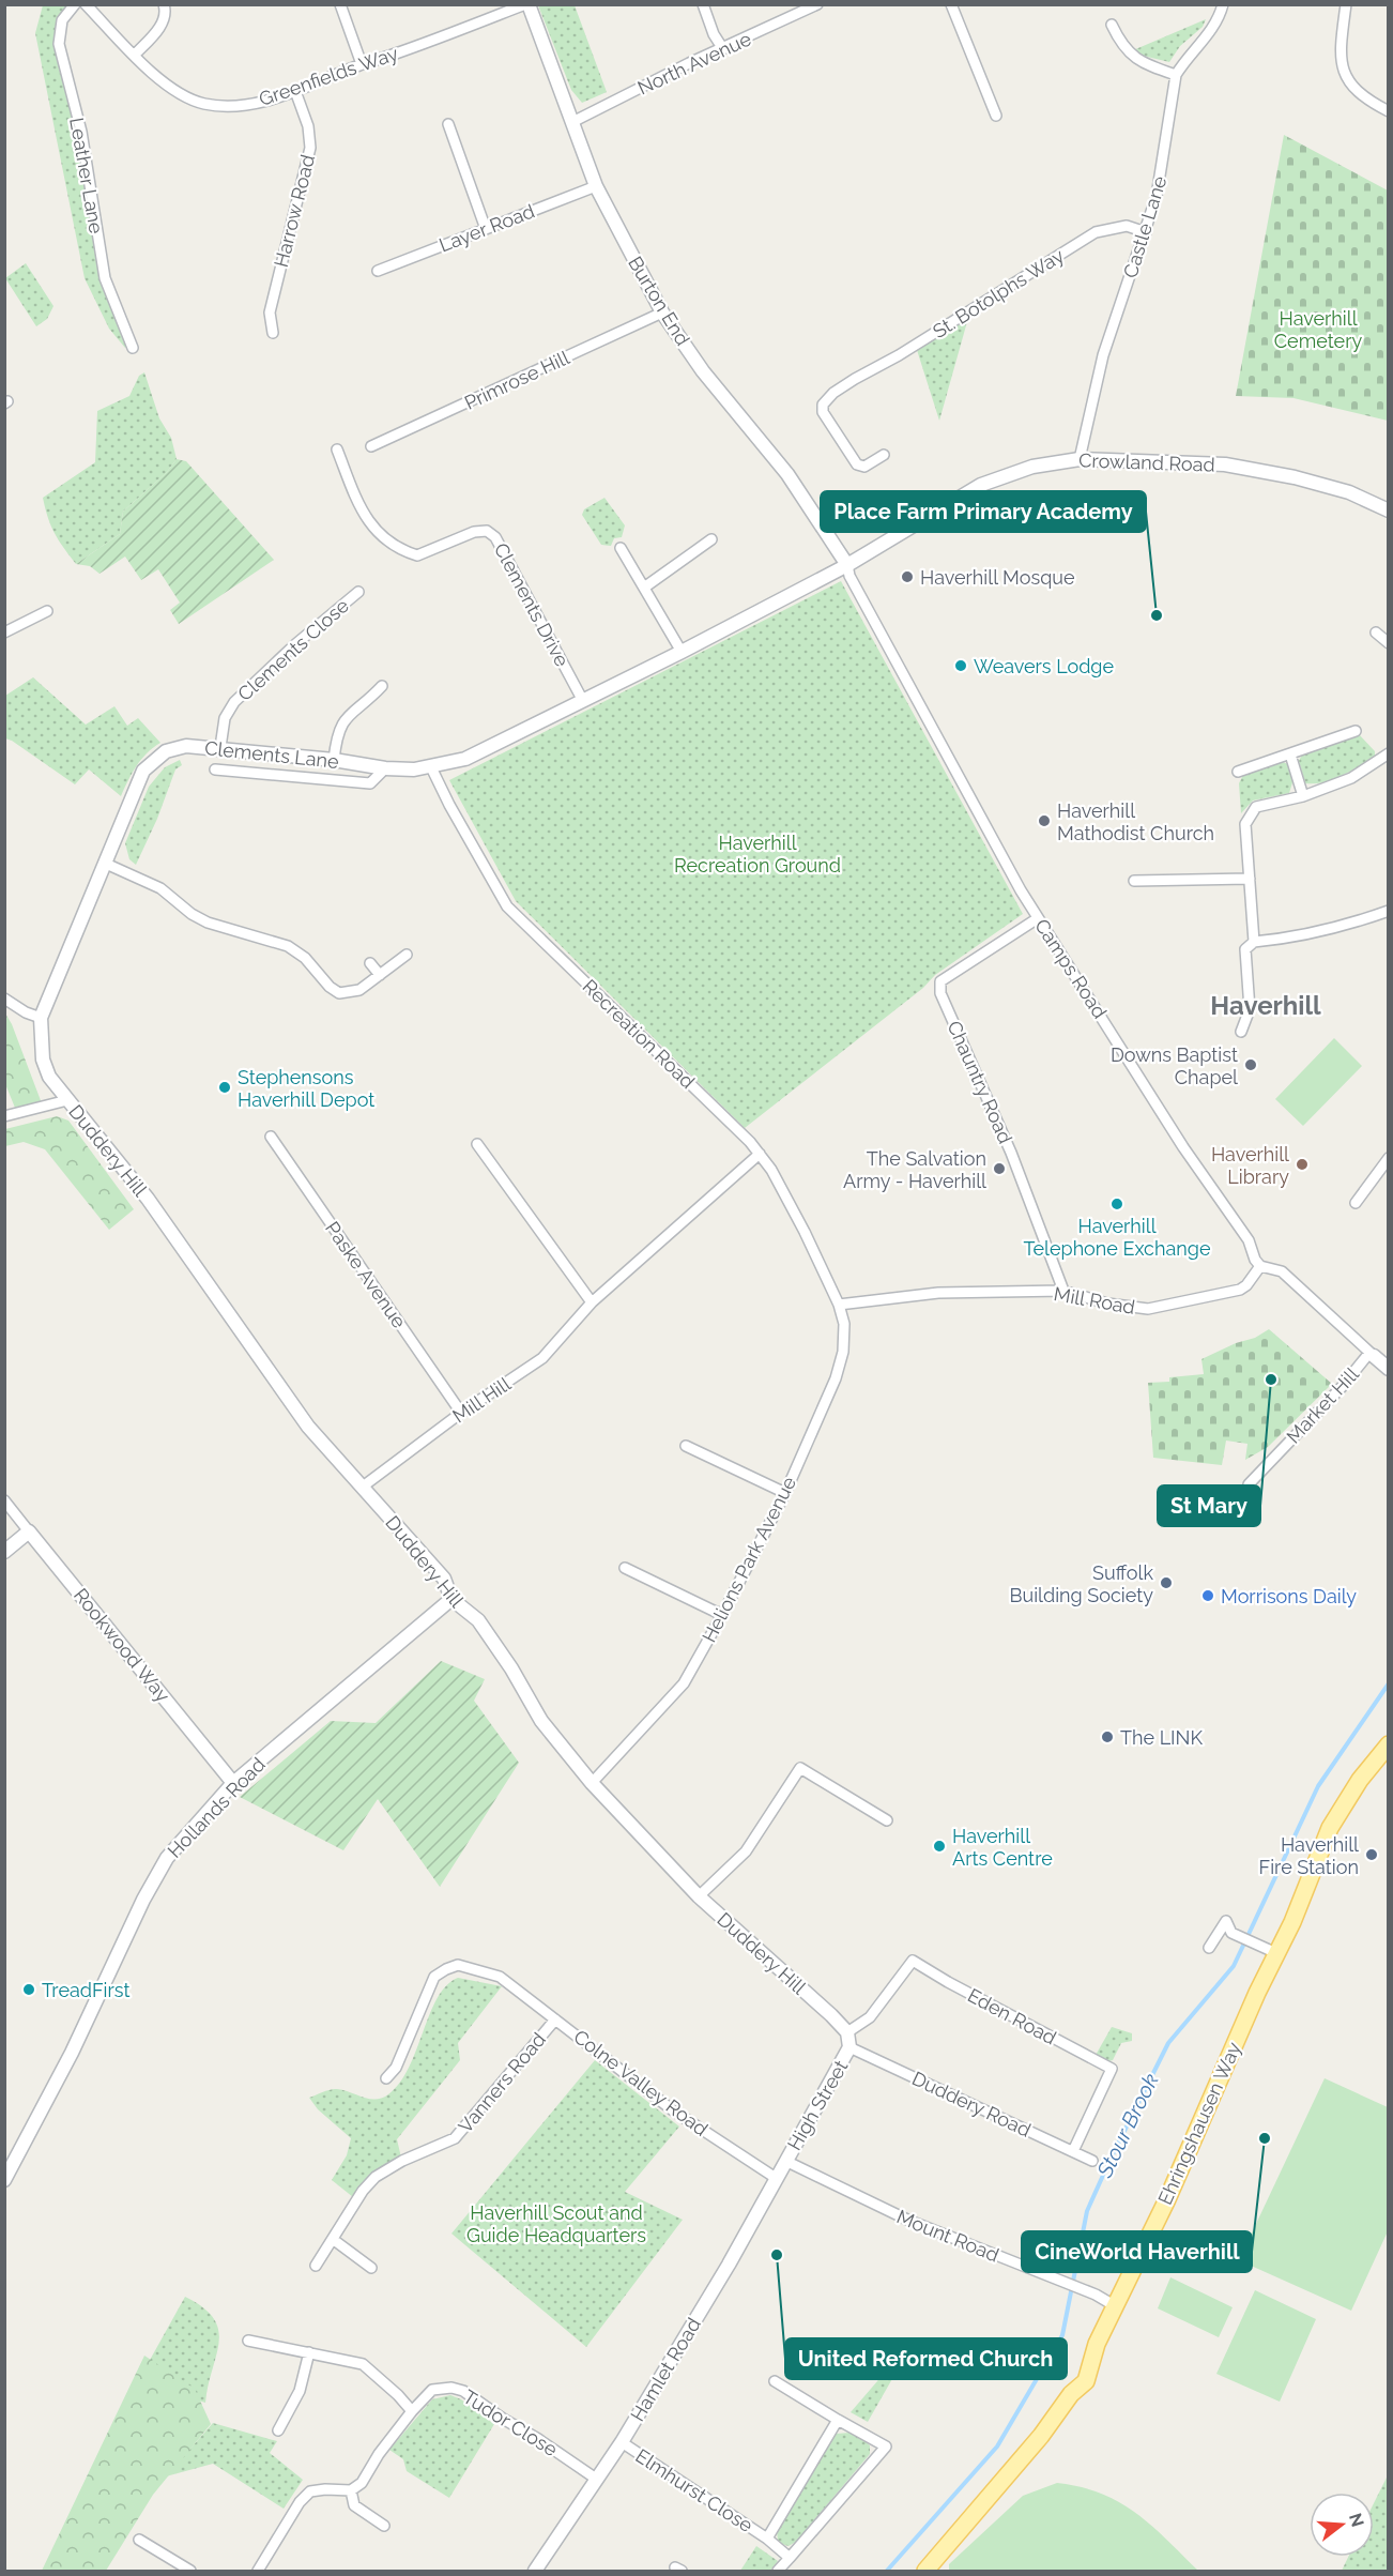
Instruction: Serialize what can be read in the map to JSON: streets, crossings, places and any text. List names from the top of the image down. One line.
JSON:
{"streets":{"main road":["Ehringshausen Way"],"street":["North Avenue","Greenfields Way","Leather Lane","Harrow Road","Castle Lane","Layer Road","St. Botolphs Way","Burton End","Primrose Hill","Crowland Road","Clements Drive","Clements Close","Clements Lane","Camps Road","Recreation Road","Chauntry Road","Duddery Hill","Paske Avenue","Mill Road","Mill Hill","Market Hill","Helions Park Avenue","Rookwood Way","Hollands Road","Eden Road","Vanners Road","Colne Valley Road","Duddery Road","High Street","Mount Road","Hamlet Road","Tudor Close","Elmhurst Close"]},"crossings":[["North Avenue","Burton End"],["Greenfields Way","Harrow Road"],["Greenfields Way","Burton End"],["Castle Lane","St. Botolphs Way"],["Castle Lane","Crowland Road"],["Layer Road","Burton End"],["Burton End","Primrose Hill"],["Burton End","Crowland Road"],["Burton End","Camps Road"],["Crowland Road","Clements Lane"],["Crowland Road","Camps Road"],["Clements Drive","Clements Lane"],["Clements Close","Clements Lane"],["Clements Lane","Recreation Road"],["Clements Lane","Duddery Hill"],["Camps Road","Chauntry Road"],["Camps Road","Mill Road"],["Recreation Road","Mill Road"],["Recreation Road","Mill Hill"],["Recreation Road","Helions Park Avenue"],["Chauntry Road","Mill Road"],["Duddery Hill","Mill Hill"],["Duddery Hill","Helions Park Avenue"],["Duddery Hill","Hollands Road"],["Duddery Hill","High Street"],["Paske Avenue","Mill Hill"],["Mill Road","Helions Park Avenue"],["Rookwood Way","Hollands Road"],["Eden Road","Duddery Road"],["Eden Road","High Street"],["Vanners Road","Colne Valley Road"],["Colne Valley Road","Hamlet Road"],["Duddery Road","High Street"],["High Street","Mount Road"],["High Street","Hamlet Road"],["Ehringshausen Way","Mount Road"],["Mount Road","Hamlet Road"],["Hamlet Road","Tudor Close"],["Hamlet Road","Elmhurst Close"]],"districts":["Haverhill"],"water":["Stour Brook"],"parks":["Haverhill Cemetery","Haverhill Recreation Ground","Haverhill Scout and Guide Headquarters"],"places":["Haverhill Mosque","Place Farm Primary Academy","Weavers Lodge","Haverhill Mathodist Church","Downs Baptist Chapel","Stephensons Haverhill Depot","Haverhill Library","The Salvation Army - Haverhill","Haverhill Telephone Exchange","St Mary","Suffolk Building Society","Morrisons Daily","The LINK","Haverhill Arts Centre","Haverhill Fire Station","TreadFirst","CineWorld Haverhill","United Reformed Church"],"north":"right"}
